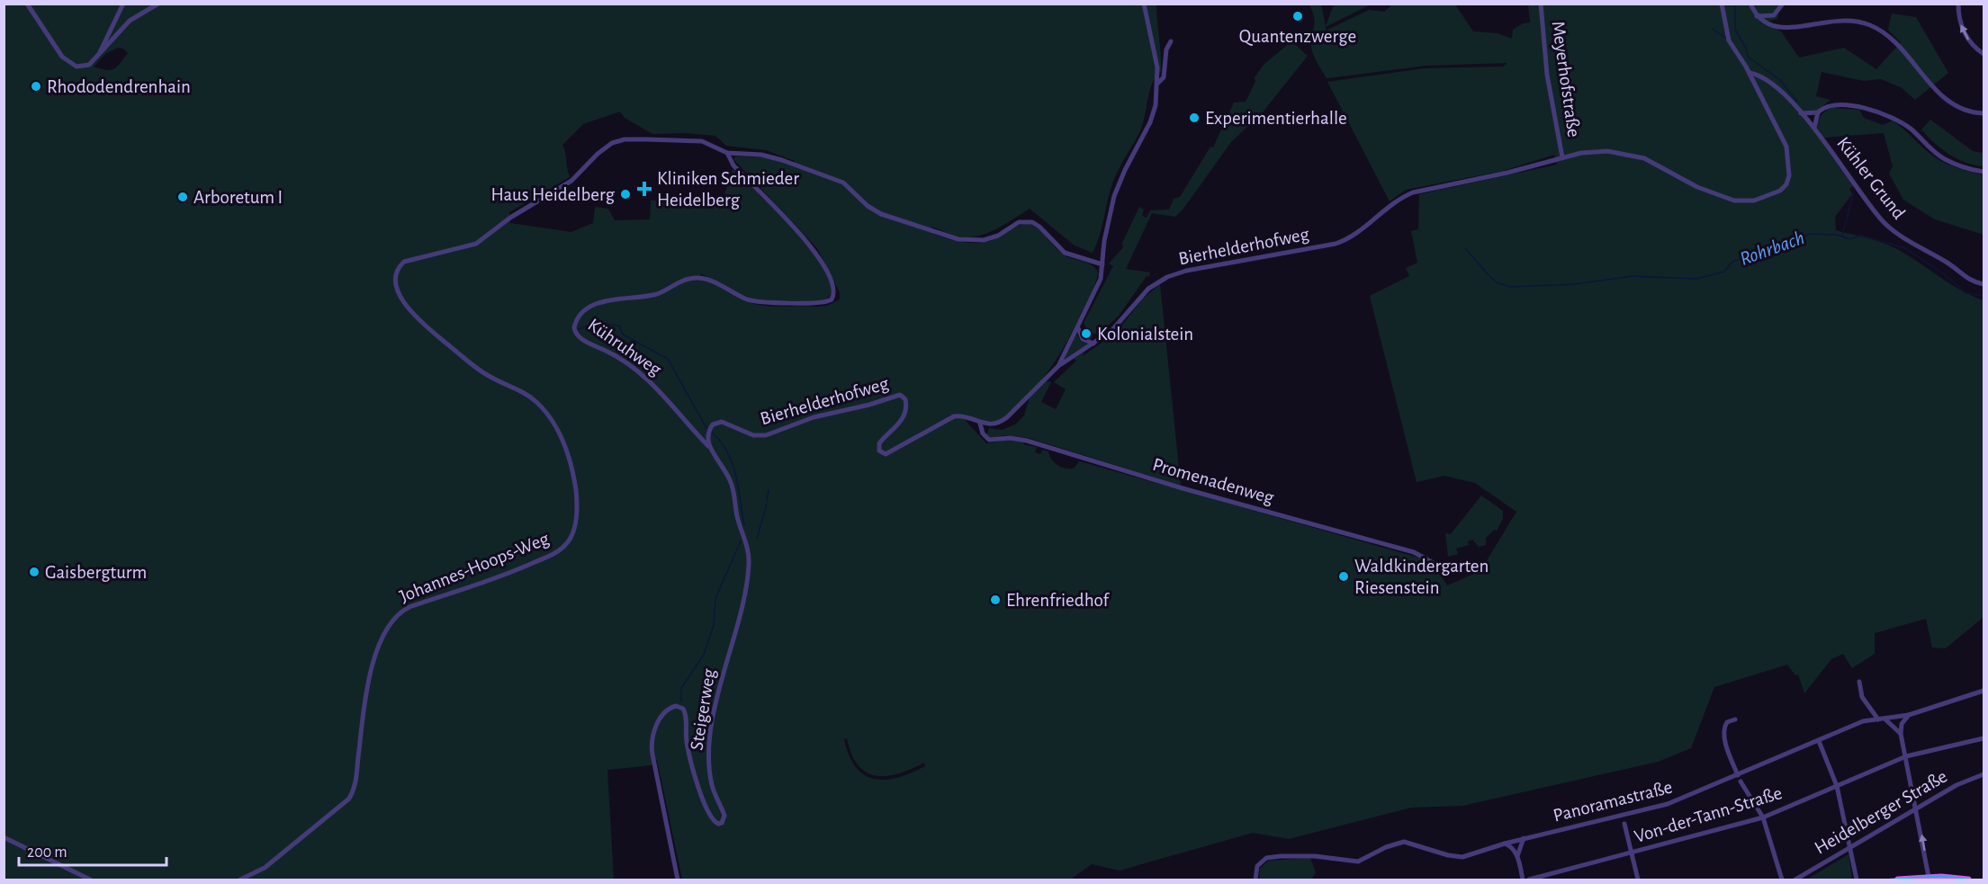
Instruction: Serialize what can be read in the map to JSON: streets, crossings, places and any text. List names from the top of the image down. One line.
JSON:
{"streets":{"street":["Meyerhofstraße","Kühler Grund","Bierhelderhofweg","Kühruhweg","Promenadenweg","Johannes-Hoops-Weg","Steigerweg","Panoramastraße","Heidelberger Straße","Von-der-Tann-Straße"]},"crossings":[["Meyerhofstraße","Bierhelderhofweg"],["Kühler Grund","Bierhelderhofweg"],["Bierhelderhofweg","Kühruhweg"],["Bierhelderhofweg","Promenadenweg"],["Bierhelderhofweg","Steigerweg"],["Kühruhweg","Johannes-Hoops-Weg"],["Kühruhweg","Steigerweg"]],"water":["Rohrbach"],"places":{"other":["Quantenzwerge","Rhododendrenhain","Experimentierhalle","Haus Heidelberg","Arboretum I","Kolonialstein","Gaisbergturm","Waldkindergarten Riesenstein","Ehrenfriedhof"],"health":["Kliniken Schmieder Heidelberg"]},"scale_bar":"200 m"}
